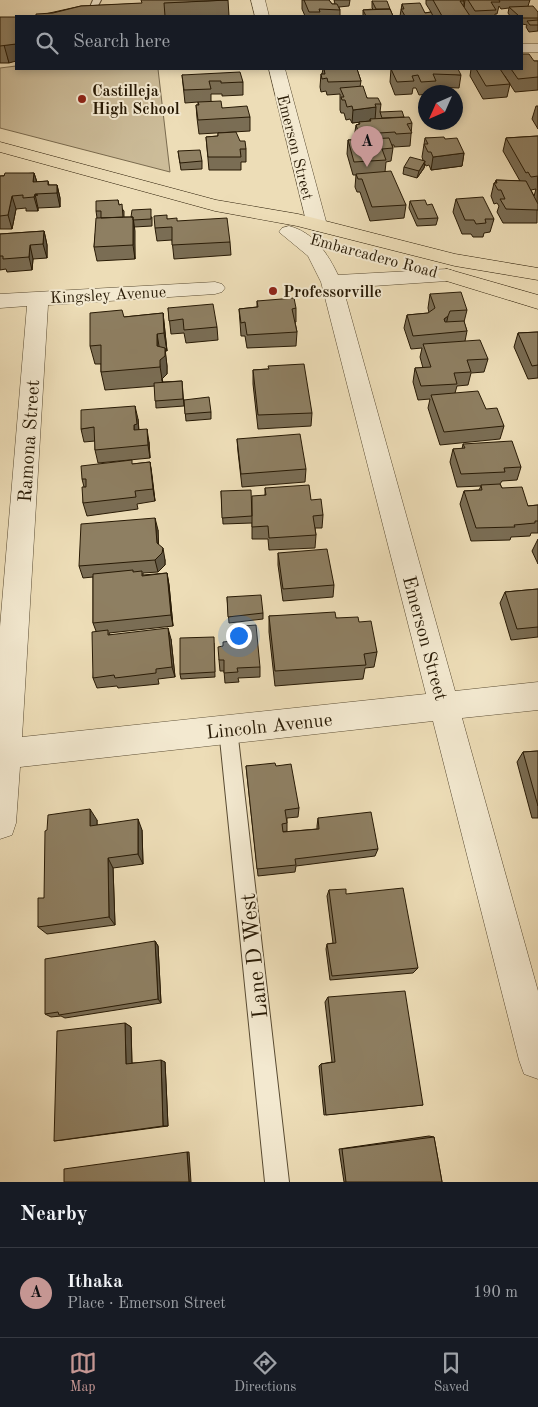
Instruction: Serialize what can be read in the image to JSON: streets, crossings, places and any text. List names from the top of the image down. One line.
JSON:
{"streets":{"main road":["Embarcadero Road"],"street":["Emerson Street","Kingsley Avenue","Ramona Street","Lincoln Avenue"],"lane":["Lane D West"]},"crossings":[["Emerson Street","Embarcadero Road"],["Emerson Street","Lincoln Avenue"],["Kingsley Avenue","Ramona Street"],["Ramona Street","Lincoln Avenue"],["Lincoln Avenue","Lane D West"]],"places":["Castilleja High School","Professorville"],"north":"bottom left","page":{"search":"Search here","pins":"A","heading":"Nearby","list":[{"mark":"A","name":"Ithaka","note":"Place · Emerson Street","value":"190 m"}],"nav":["Map","Directions","Saved"]}}
